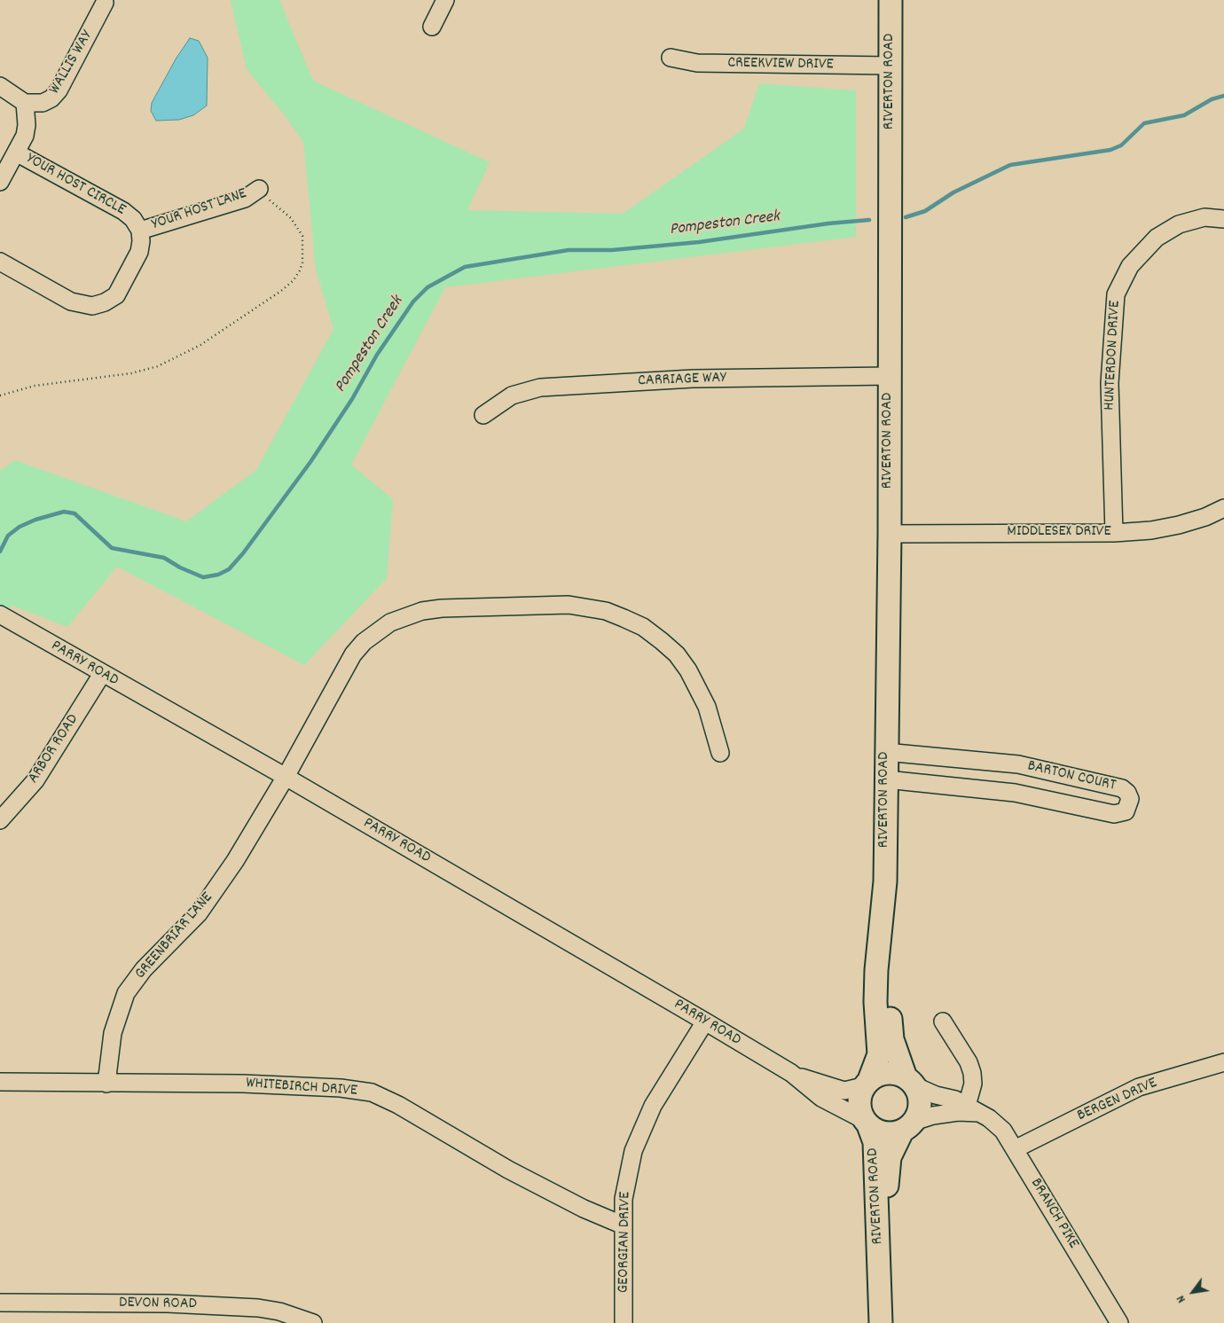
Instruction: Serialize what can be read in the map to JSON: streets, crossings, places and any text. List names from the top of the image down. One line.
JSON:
{"streets":{"main road":["RIVERTON ROAD"],"street":["WALLIS WAY","CREEKVIEW DRIVE","YOUR HOST CIRCLE","YOUR HOST LANE","HUNTERDON DRIVE","CARRIAGE WAY","MIDDLESEX DRIVE","PARRY ROAD","ARBOR ROAD","BARTON COURT","GREENBRIAR LANE","WHITEBIRCH DRIVE","BERGEN DRIVE","BRANCH PIKE","GEORGIAN DRIVE","DEVON ROAD"]},"crossings":[["CREEKVIEW DRIVE","RIVERTON ROAD"],["RIVERTON ROAD","CARRIAGE WAY"],["RIVERTON ROAD","MIDDLESEX DRIVE"],["RIVERTON ROAD","PARRY ROAD"],["RIVERTON ROAD","BARTON COURT"],["RIVERTON ROAD","BRANCH PIKE"],["YOUR HOST CIRCLE","YOUR HOST LANE"],["HUNTERDON DRIVE","MIDDLESEX DRIVE"],["PARRY ROAD","ARBOR ROAD"],["PARRY ROAD","GREENBRIAR LANE"],["PARRY ROAD","BRANCH PIKE"],["PARRY ROAD","GEORGIAN DRIVE"],["GREENBRIAR LANE","WHITEBIRCH DRIVE"],["WHITEBIRCH DRIVE","GEORGIAN DRIVE"],["BERGEN DRIVE","BRANCH PIKE"]],"water":["Pompeston Creek"],"north":"bottom left"}
